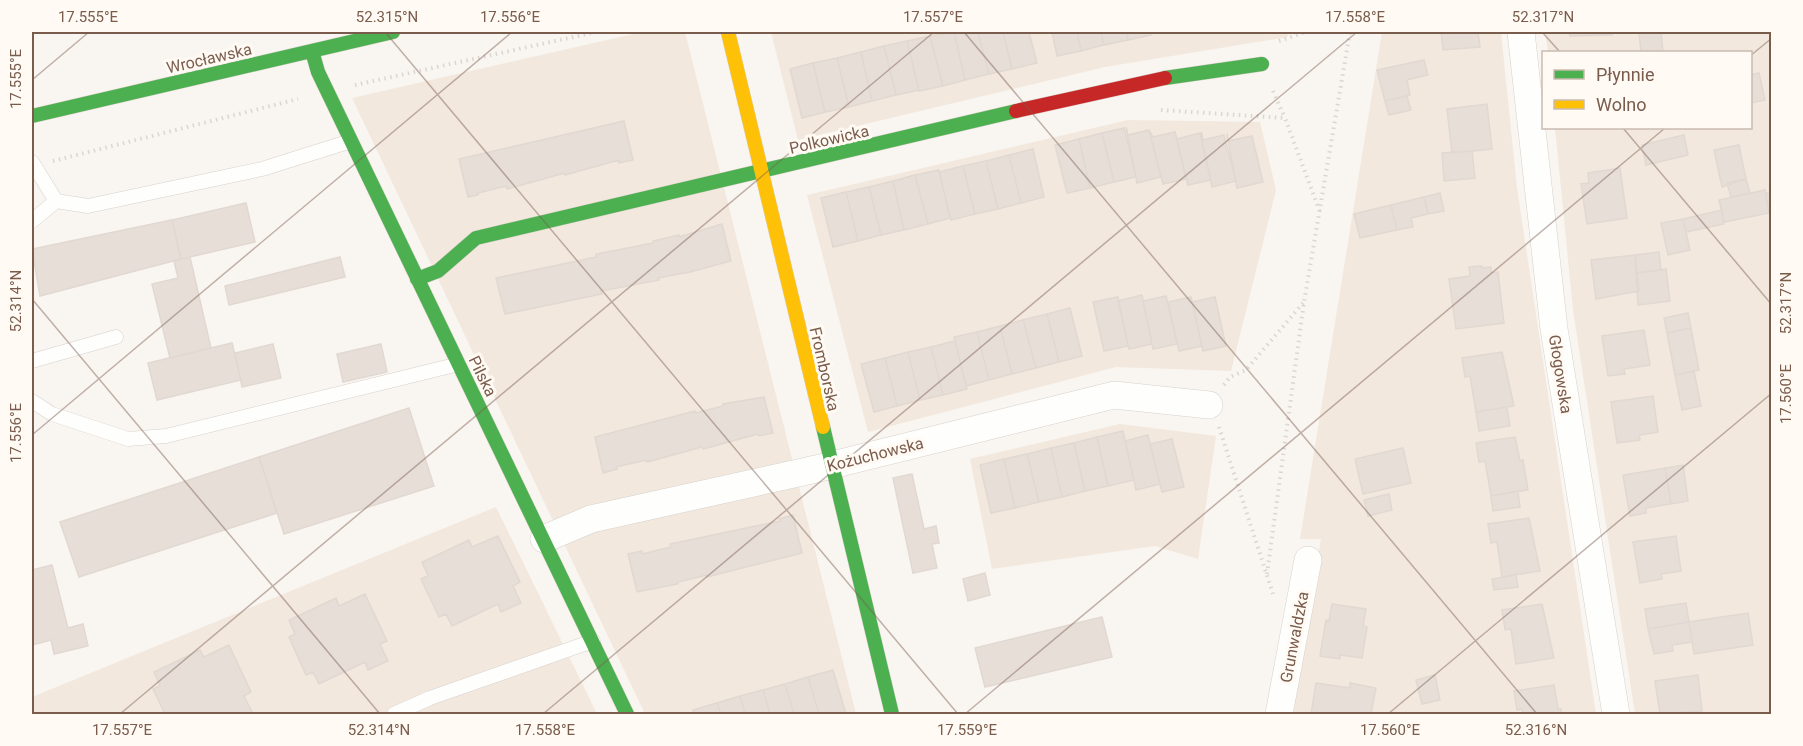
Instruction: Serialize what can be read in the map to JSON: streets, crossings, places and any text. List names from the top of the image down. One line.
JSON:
{"streets":{"street":["Wrocławska","Polkowicka","Fromborska","Głogowska","Pilska","Kożuchowska","Grunwaldzka"]},"crossings":[["Wrocławska","Pilska"],["Polkowicka","Fromborska"],["Polkowicka","Pilska"],["Fromborska","Kożuchowska"],["Pilska","Kożuchowska"]],"legend":["Płynnie","Wolno"],"coordinates":["17.555°E","52.315°N","17.556°E","17.557°E","17.558°E","52.317°N","52.314°N","17.560°E","17.559°E","52.316°N"]}
